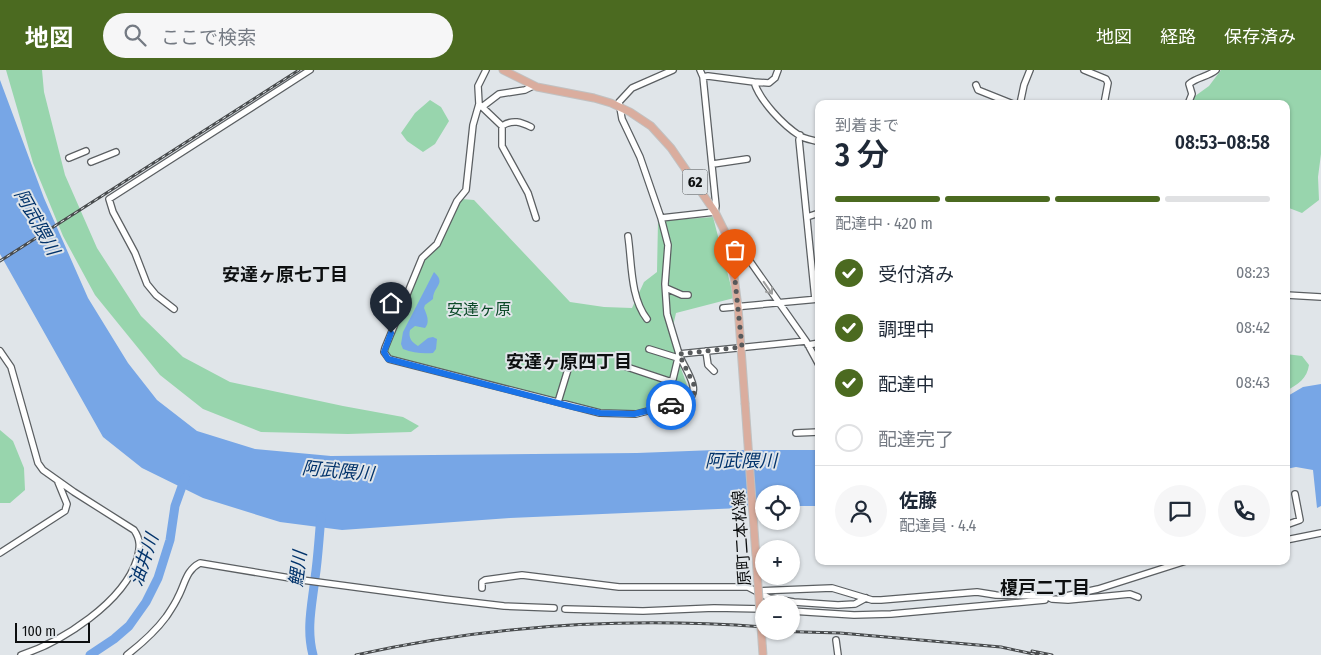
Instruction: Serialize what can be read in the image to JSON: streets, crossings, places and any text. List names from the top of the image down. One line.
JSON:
{"streets":{"main road":["62","原町二本松線"]},"districts":["安達ヶ原七丁目","安達ヶ原四丁目","榎戸二丁目"],"water":["阿武隈川","油井川","鯉川"],"parks":["安達ヶ原"],"scale_bar":"100 m","page":{"header":"地図","search":"ここで検索","nav":["地図","経路","保存済み"],"heading":["3 分","到着まで","08:53–08:58"],"panel":["佐藤","配達員 · 4.4"],"bar":"配達中 · 420 m","list":[["受付済み","08:23"],["調理中","08:42"],["配達中","08:43"],"配達完了"],"map_buttons":["+","−"],"scale":"100 m"}}
